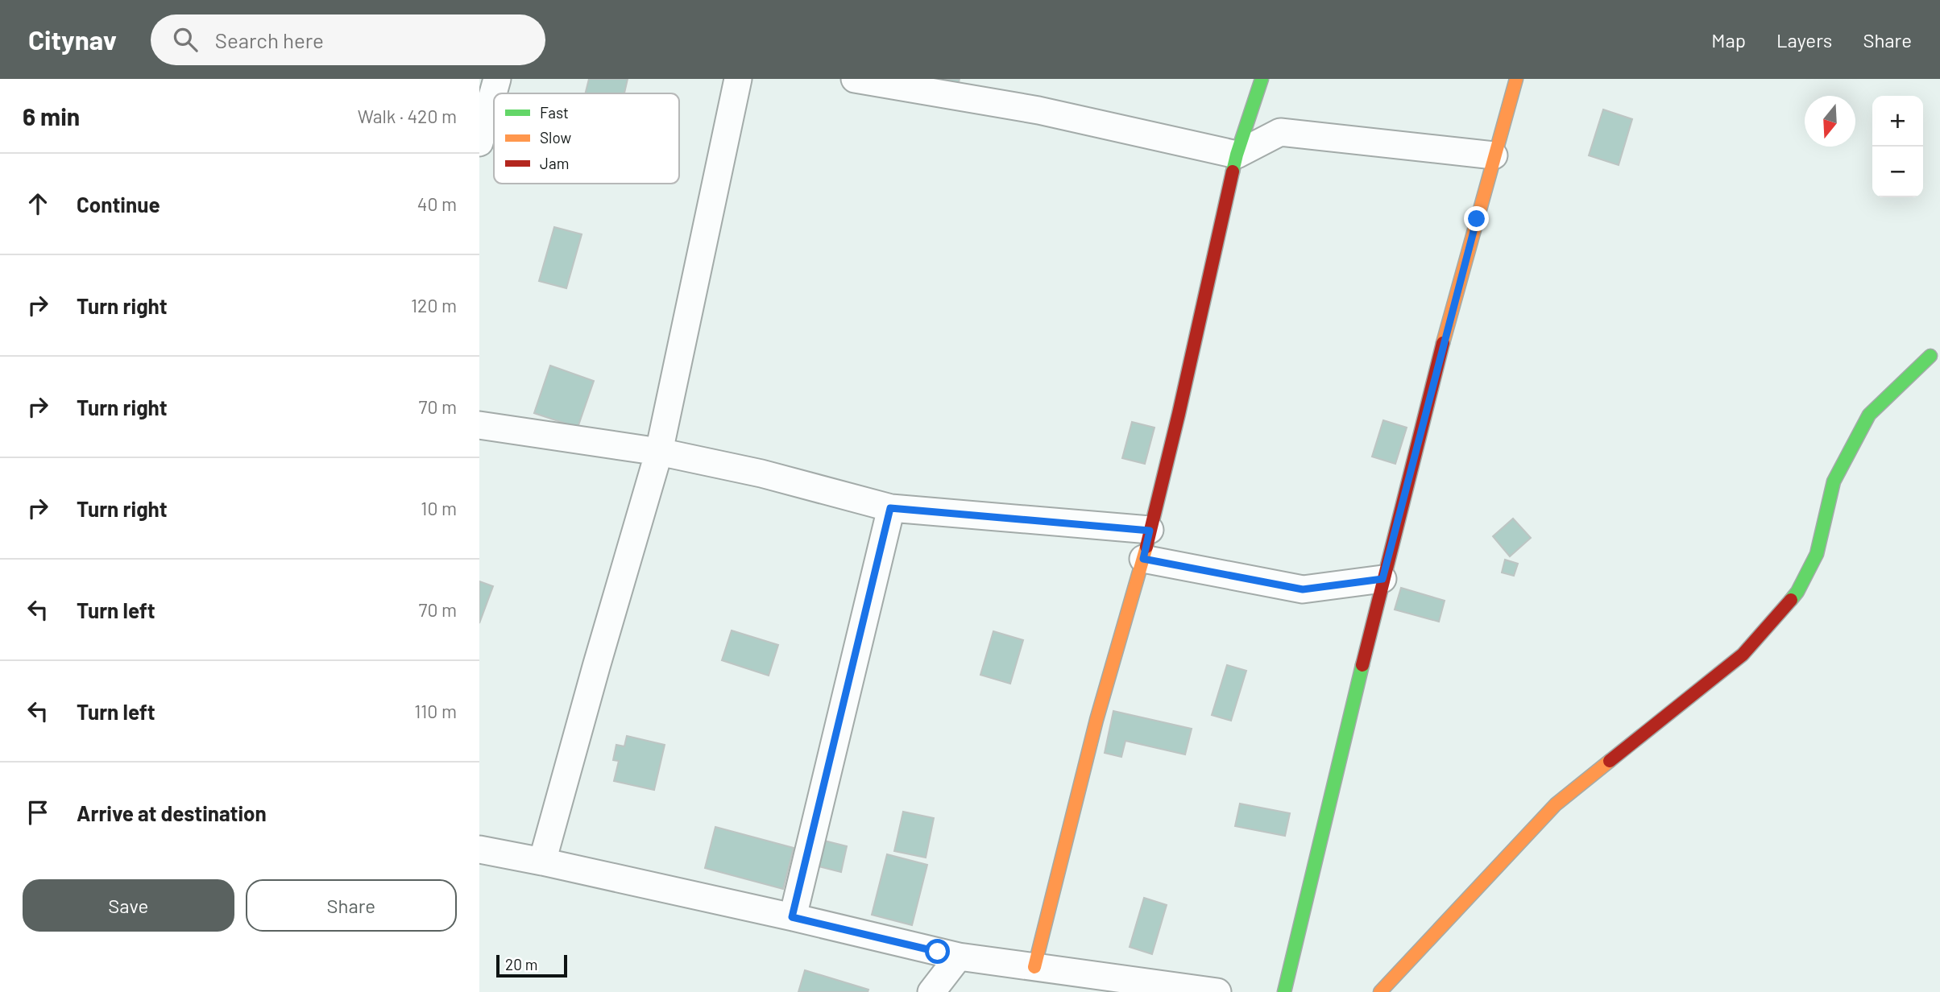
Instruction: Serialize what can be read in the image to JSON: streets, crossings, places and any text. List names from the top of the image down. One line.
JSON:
{"legend":["Fast","Slow","Jam"],"scale_bar":"20 m","north":"bottom","page":{"header":"Citynav","search":"Search here","nav":["Map","Layers","Share"],"heading":["6 min","Walk · 420 m"],"map_buttons":["+","−"],"list":[["Continue","40 m"],["Turn right","120 m"],["Turn right","70 m"],["Turn right","10 m"],["Turn left","70 m"],["Turn left","110 m"],"Arrive at destination"],"buttons":["Save","Share"],"scale":"20 m"}}
